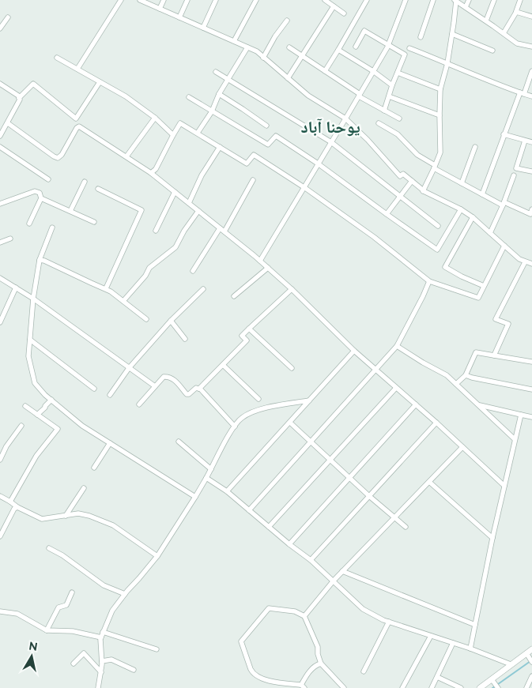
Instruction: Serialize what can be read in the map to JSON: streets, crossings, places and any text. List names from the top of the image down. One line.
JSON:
{"districts":["یوحنا آباد"],"north":"top"}
